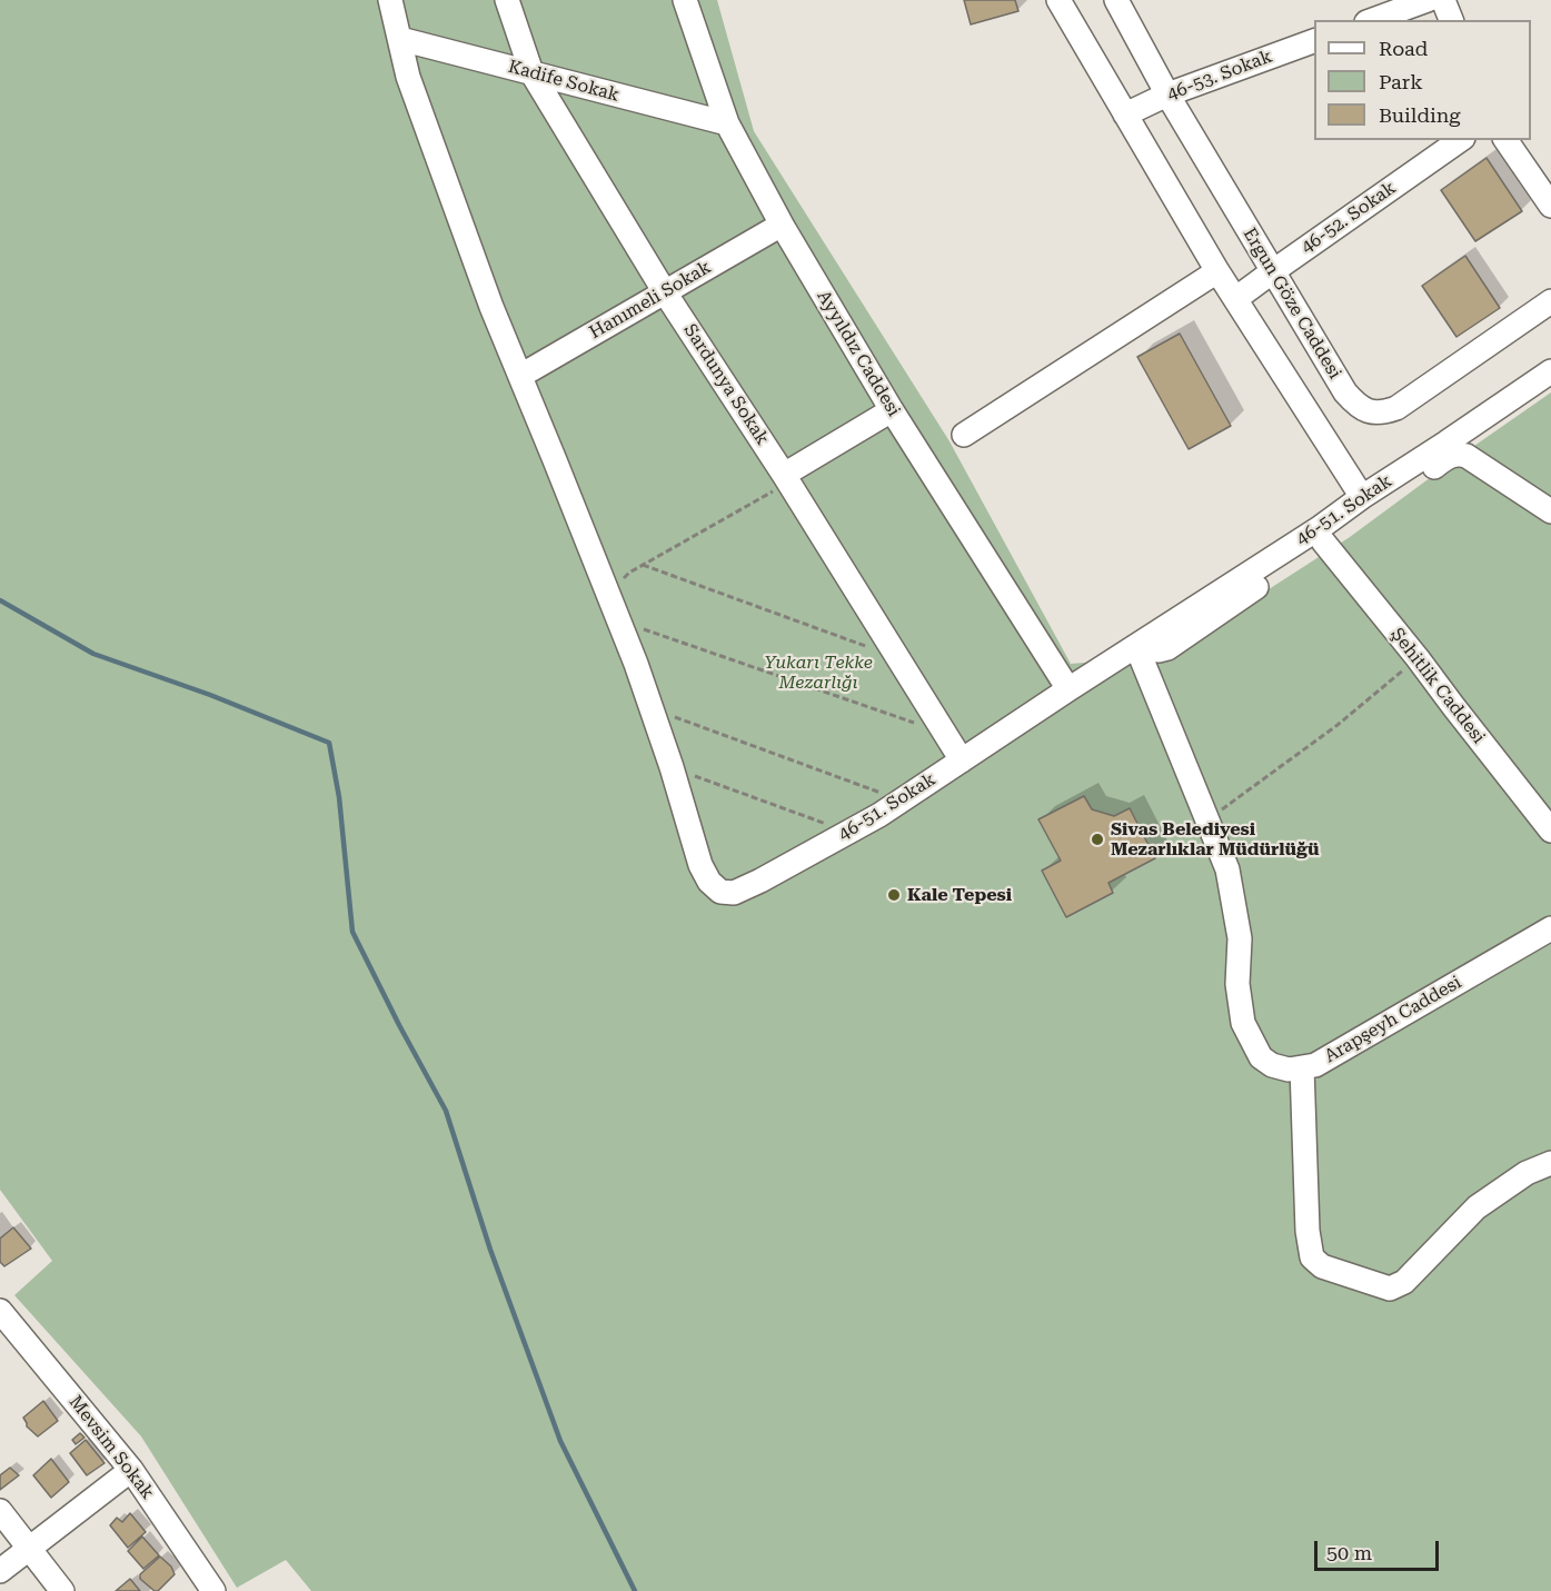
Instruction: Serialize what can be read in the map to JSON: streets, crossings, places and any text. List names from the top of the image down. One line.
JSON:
{"streets":{"street":["46-53. Sokak","Kadife Sokak","46-52. Sokak","Hanımeli Sokak","Ergun Göze Caddesi","Ayyıldız Caddesi","Sardunya Sokak","46-51. Sokak","Şehitlik Caddesi","Arapşeyh Caddesi","Mevsim Sokak"]},"crossings":[["46-53. Sokak","Ergun Göze Caddesi"],["Kadife Sokak","Ayyıldız Caddesi"],["Kadife Sokak","Sardunya Sokak"],["46-52. Sokak","Ergun Göze Caddesi"],["Hanımeli Sokak","Ayyıldız Caddesi"],["Hanımeli Sokak","Sardunya Sokak"],["Ayyıldız Caddesi","46-51. Sokak"],["Sardunya Sokak","46-51. Sokak"],["46-51. Sokak","Şehitlik Caddesi"],["46-51. Sokak","Arapşeyh Caddesi"]],"parks":["Yukarı Tekke Mezarlığı"],"places":["Sivas Belediyesi Mezarlıklar Müdürlüğü","Kale Tepesi"],"legend":["Road","Park","Building"],"scale_bar":"50 m"}
